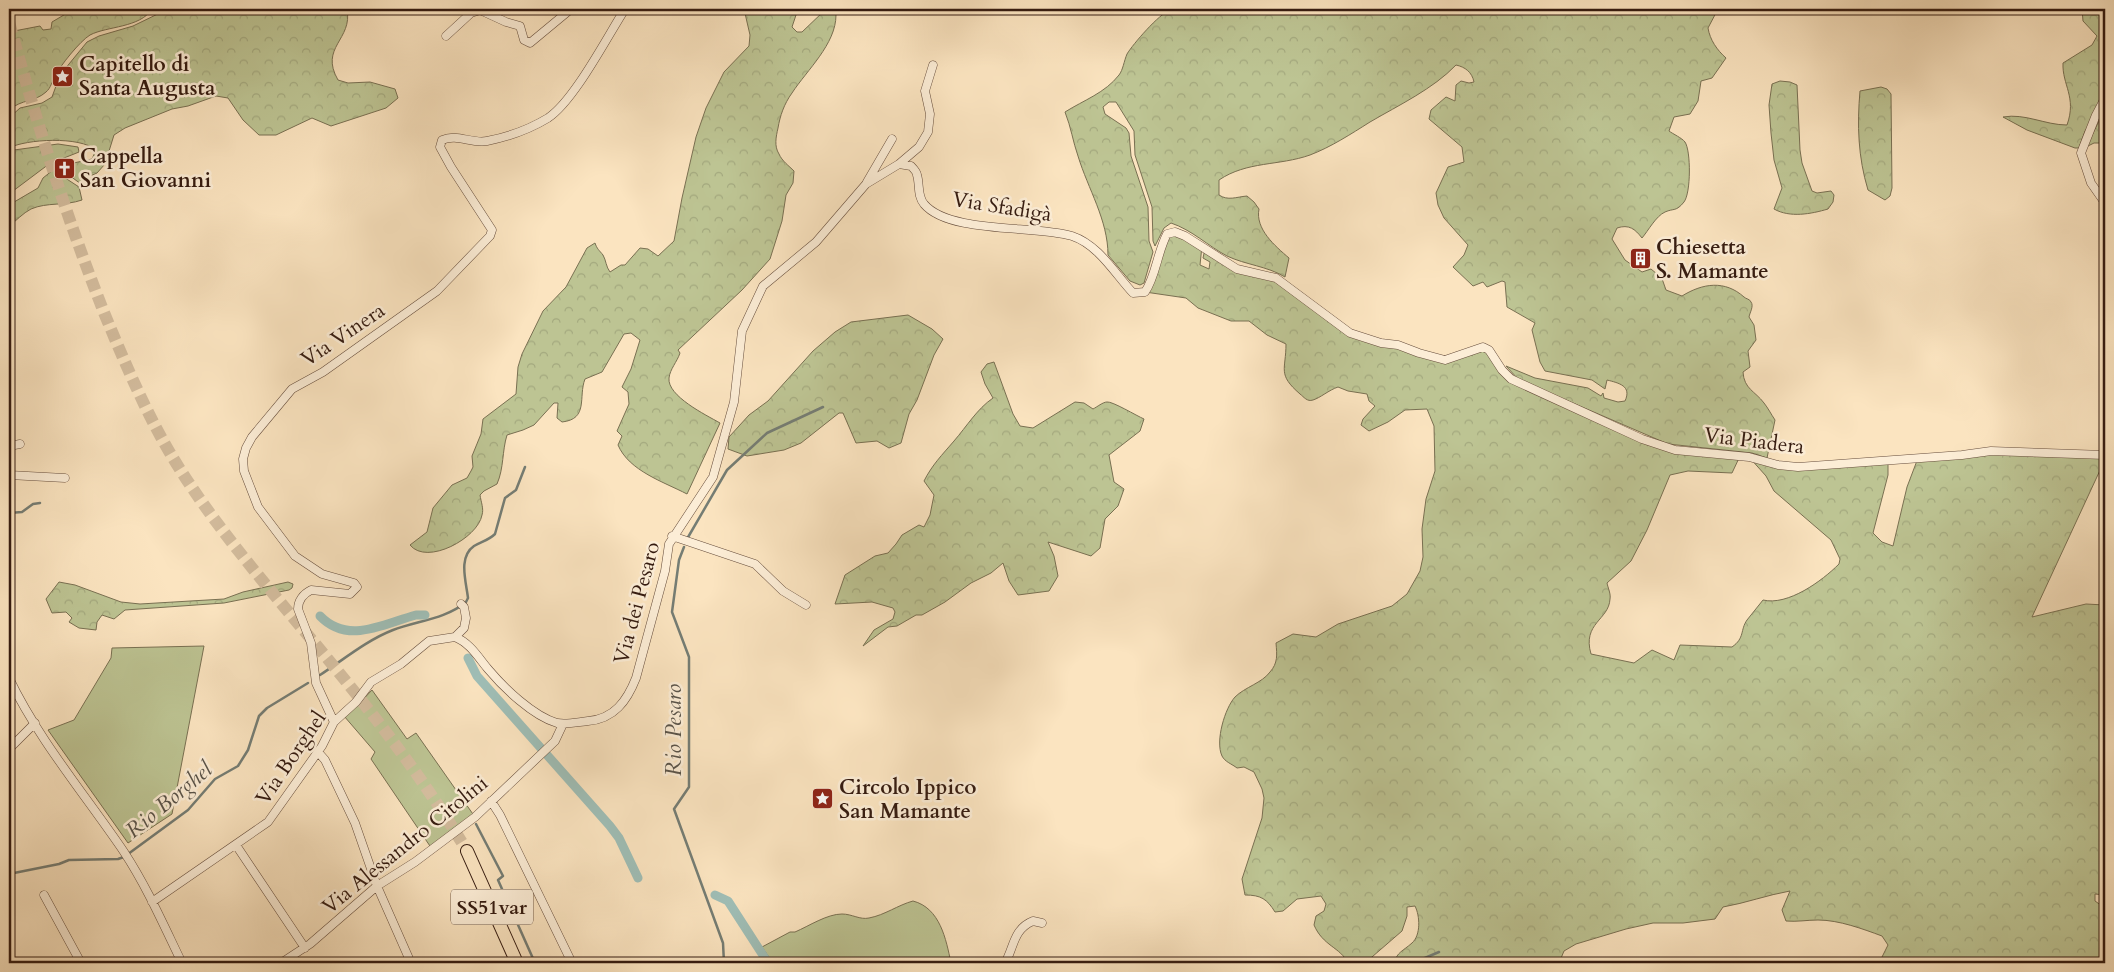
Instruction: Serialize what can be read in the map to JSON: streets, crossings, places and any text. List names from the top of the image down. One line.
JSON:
{"streets":{"main road":["SS51var"],"street":["Via Sfadigà","Via Vinera","Via Piadera","Via dei Pesaro","Via Borghel","Via Alessandro Citolini"]},"crossings":[["Via Sfadigà","Via Piadera"],["Via Vinera","Via Borghel"],["Via dei Pesaro","Via Alessandro Citolini"]],"water":["Rio Pesaro","Rio Borghel"],"places":{"place":["Capitello di Santa Augusta","Circolo Ippico San Mamante"],"church":["Cappella San Giovanni"],"building":["Chiesetta S. Mamante"]}}
